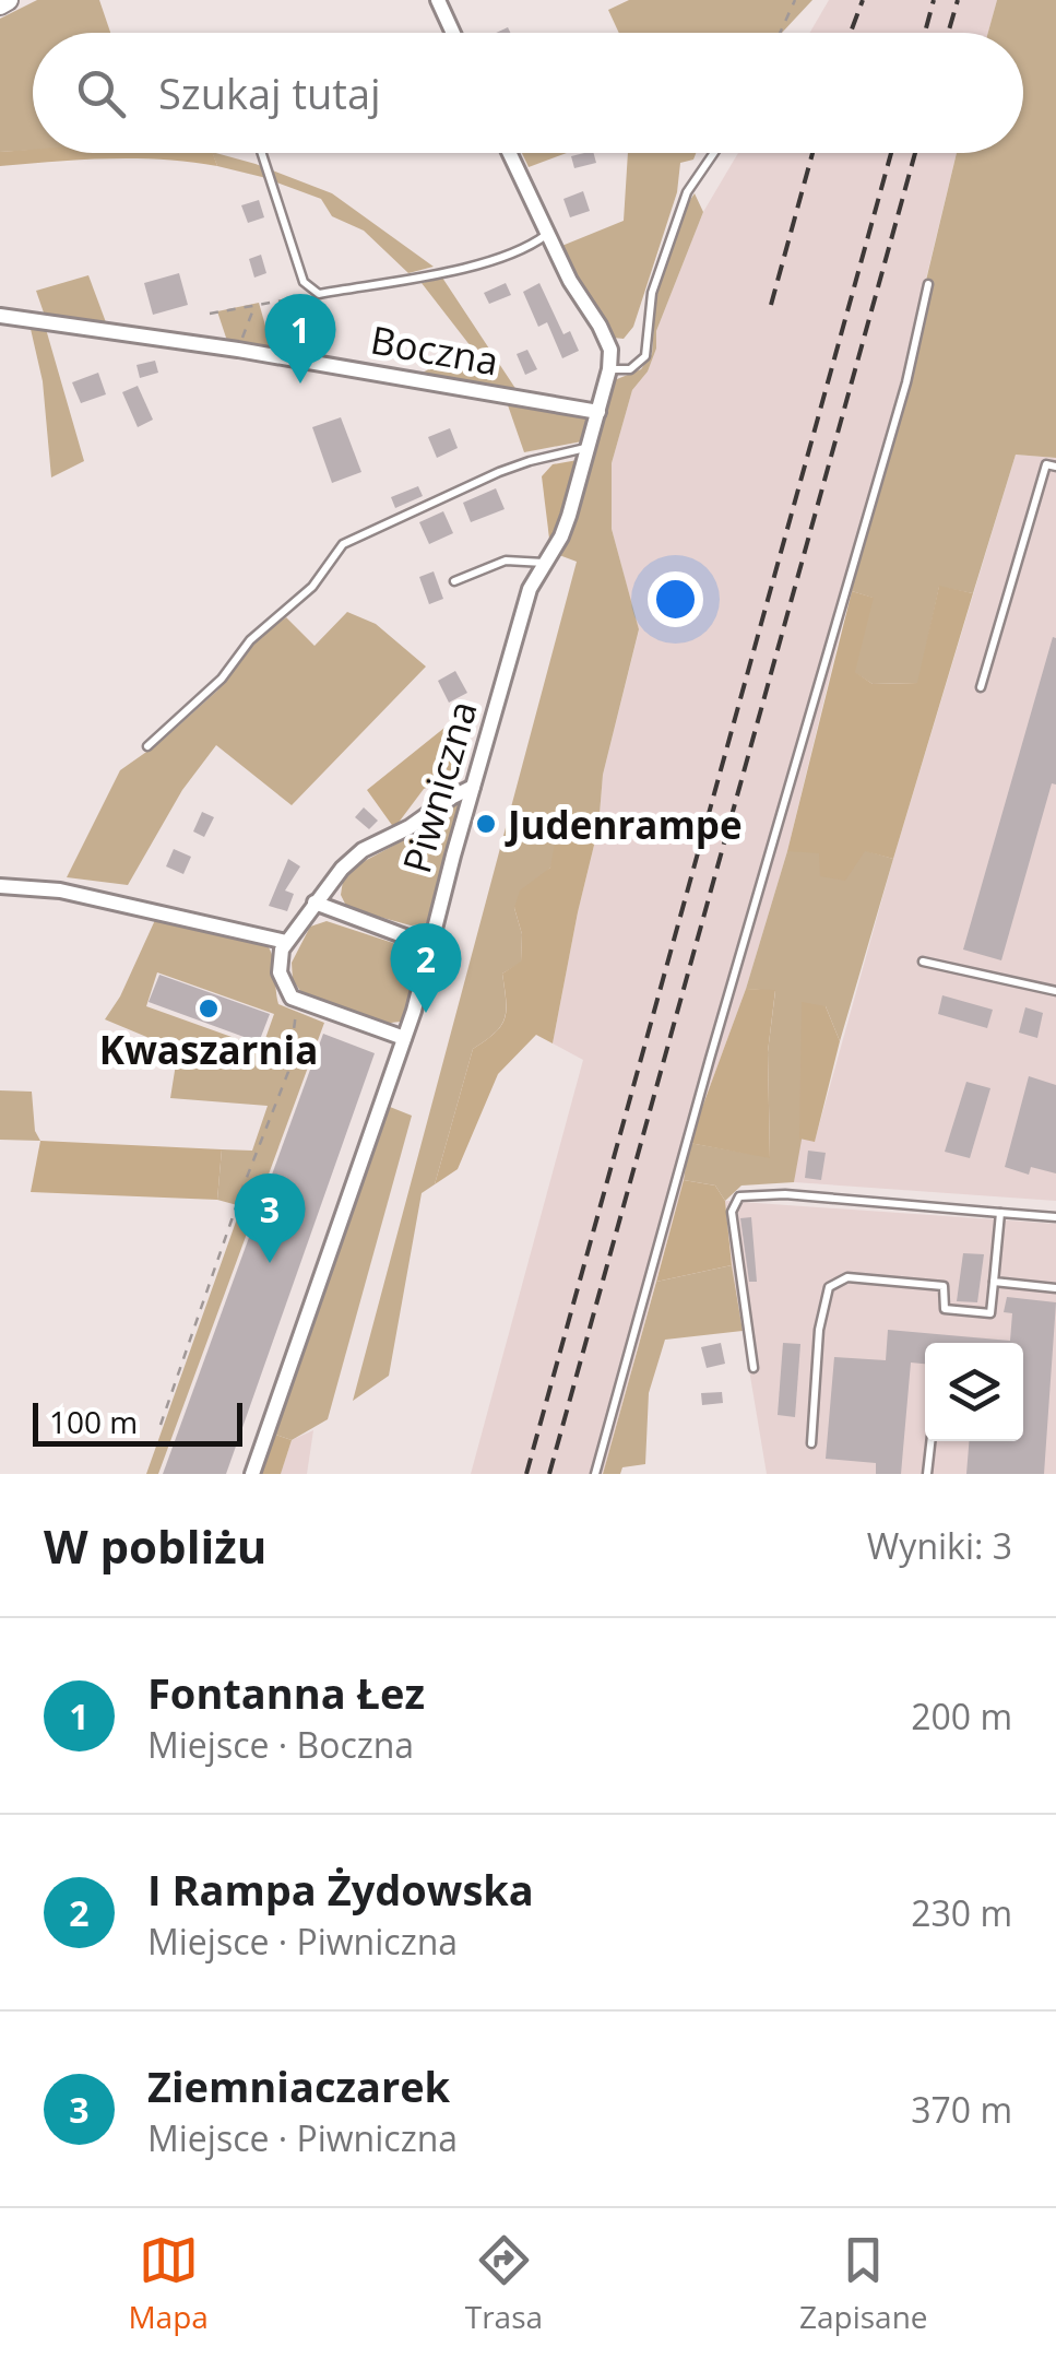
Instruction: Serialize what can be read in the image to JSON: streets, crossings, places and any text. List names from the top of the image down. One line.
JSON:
{"streets":{"street":["Boczna","Piwniczna"]},"crossings":[["Boczna","Piwniczna"]],"places":["Judenrampe","Kwaszarnia"],"scale_bar":"100 m","page":{"search":"Szukaj tutaj","pins":["1","2","3"],"scale":"100 m","heading":["W pobliżu","Wyniki: 3"],"list":[{"mark":"1","name":"Fontanna Łez","note":"Miejsce · Boczna","value":"200 m"},{"mark":"2","name":"I Rampa Żydowska","note":"Miejsce · Piwniczna","value":"230 m"},{"mark":"3","name":"Ziemniaczarek","note":"Miejsce · Piwniczna","value":"370 m"}],"nav":["Mapa","Trasa","Zapisane"]}}
